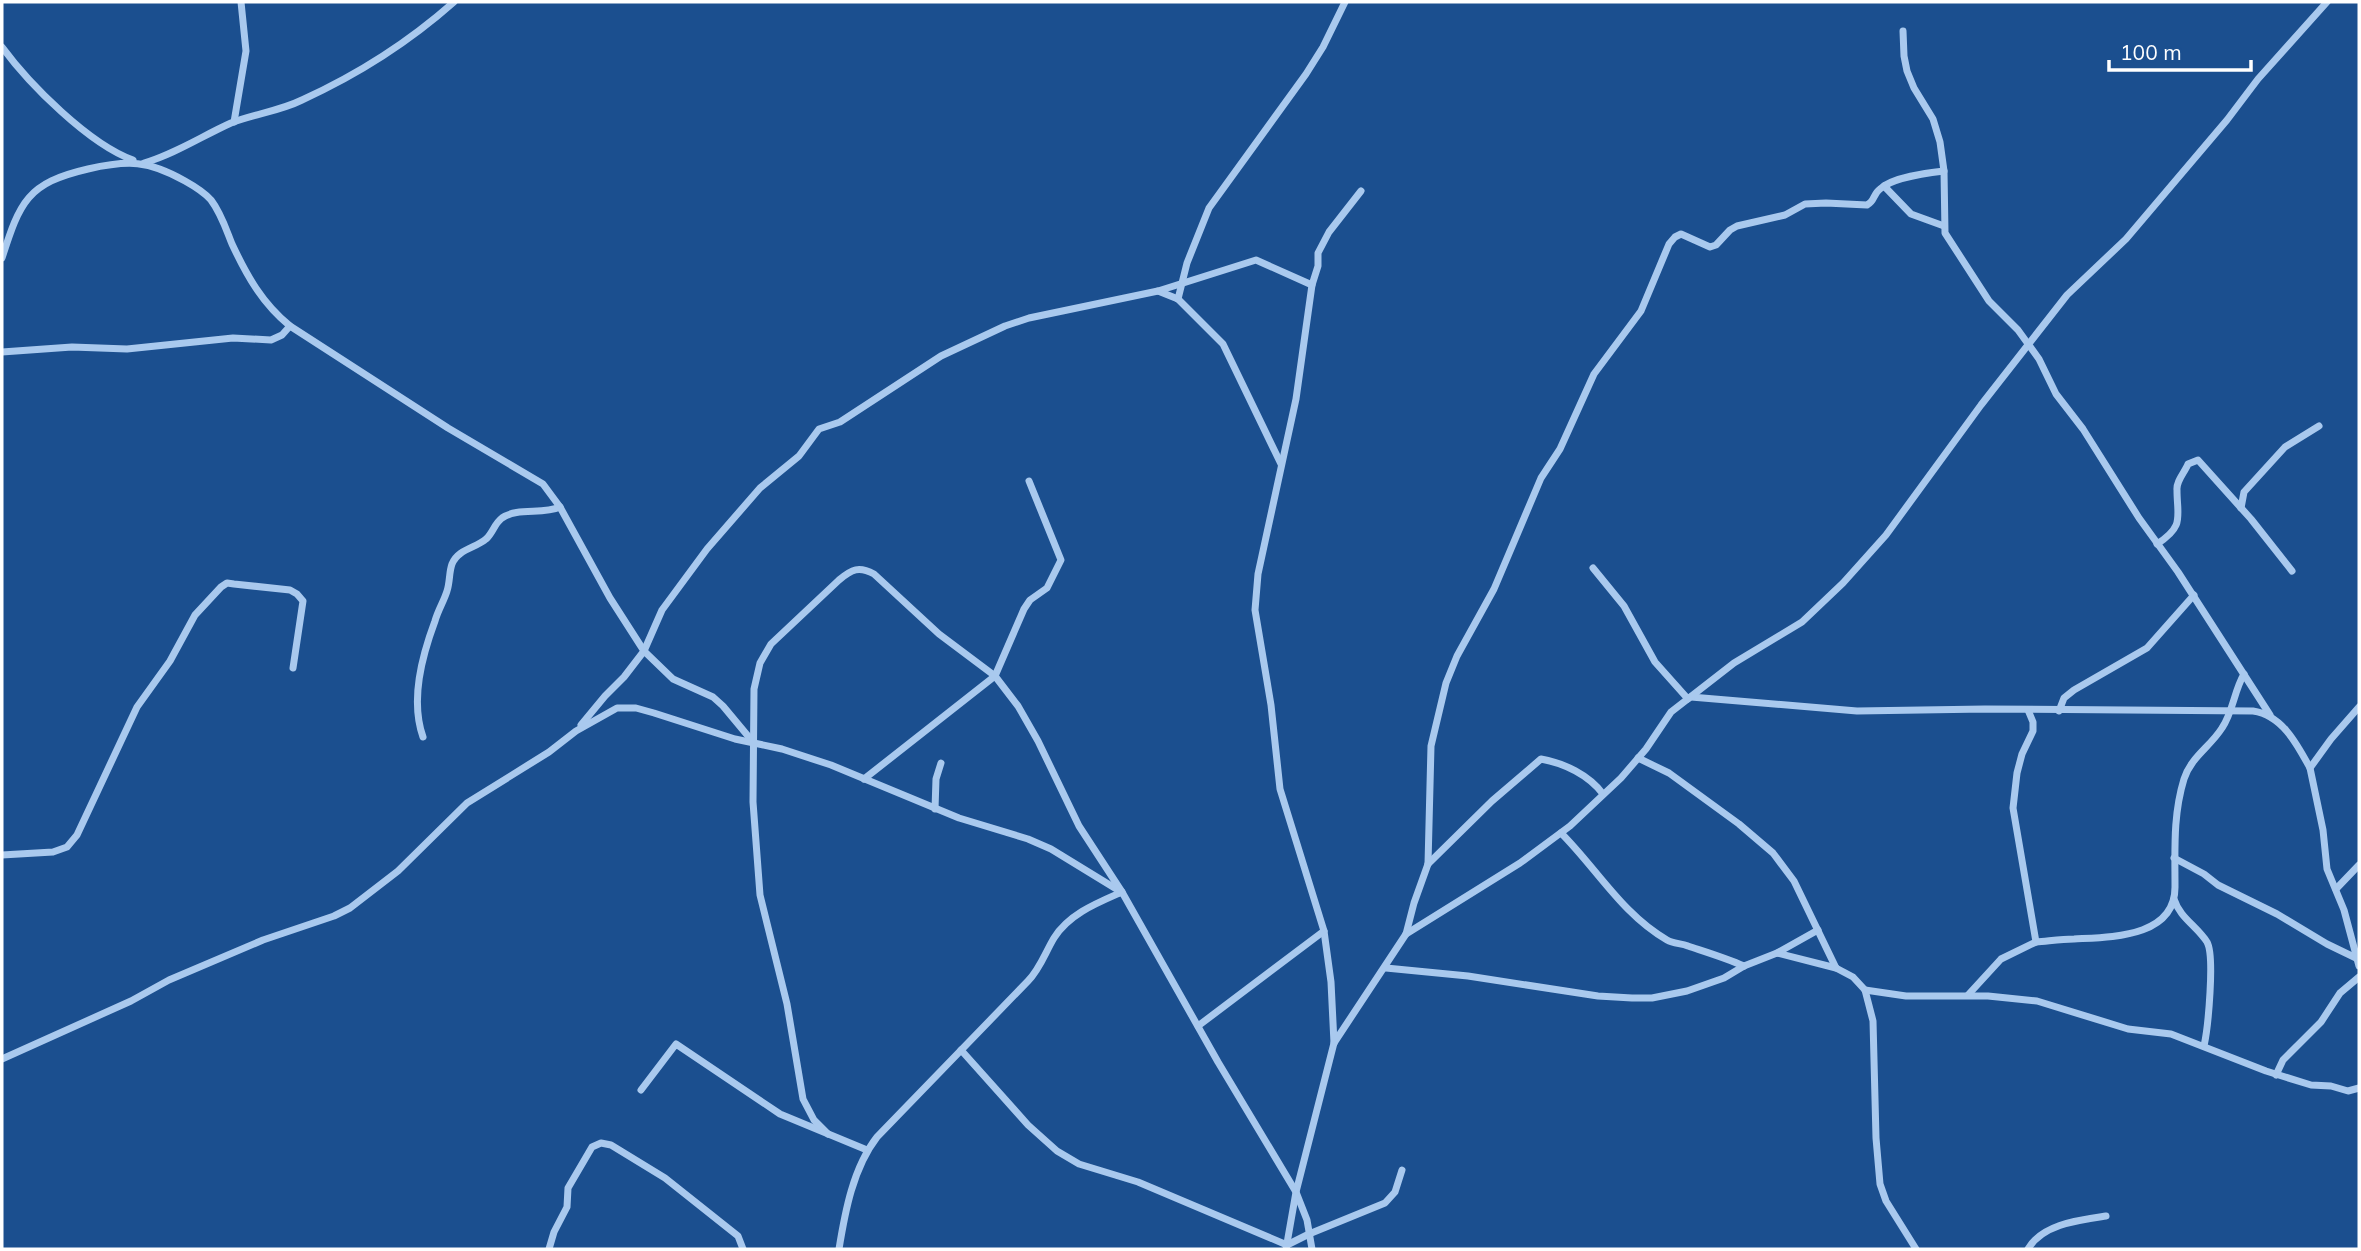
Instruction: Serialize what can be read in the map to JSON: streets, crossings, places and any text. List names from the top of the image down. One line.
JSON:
{"scale_bar":"100 m"}
